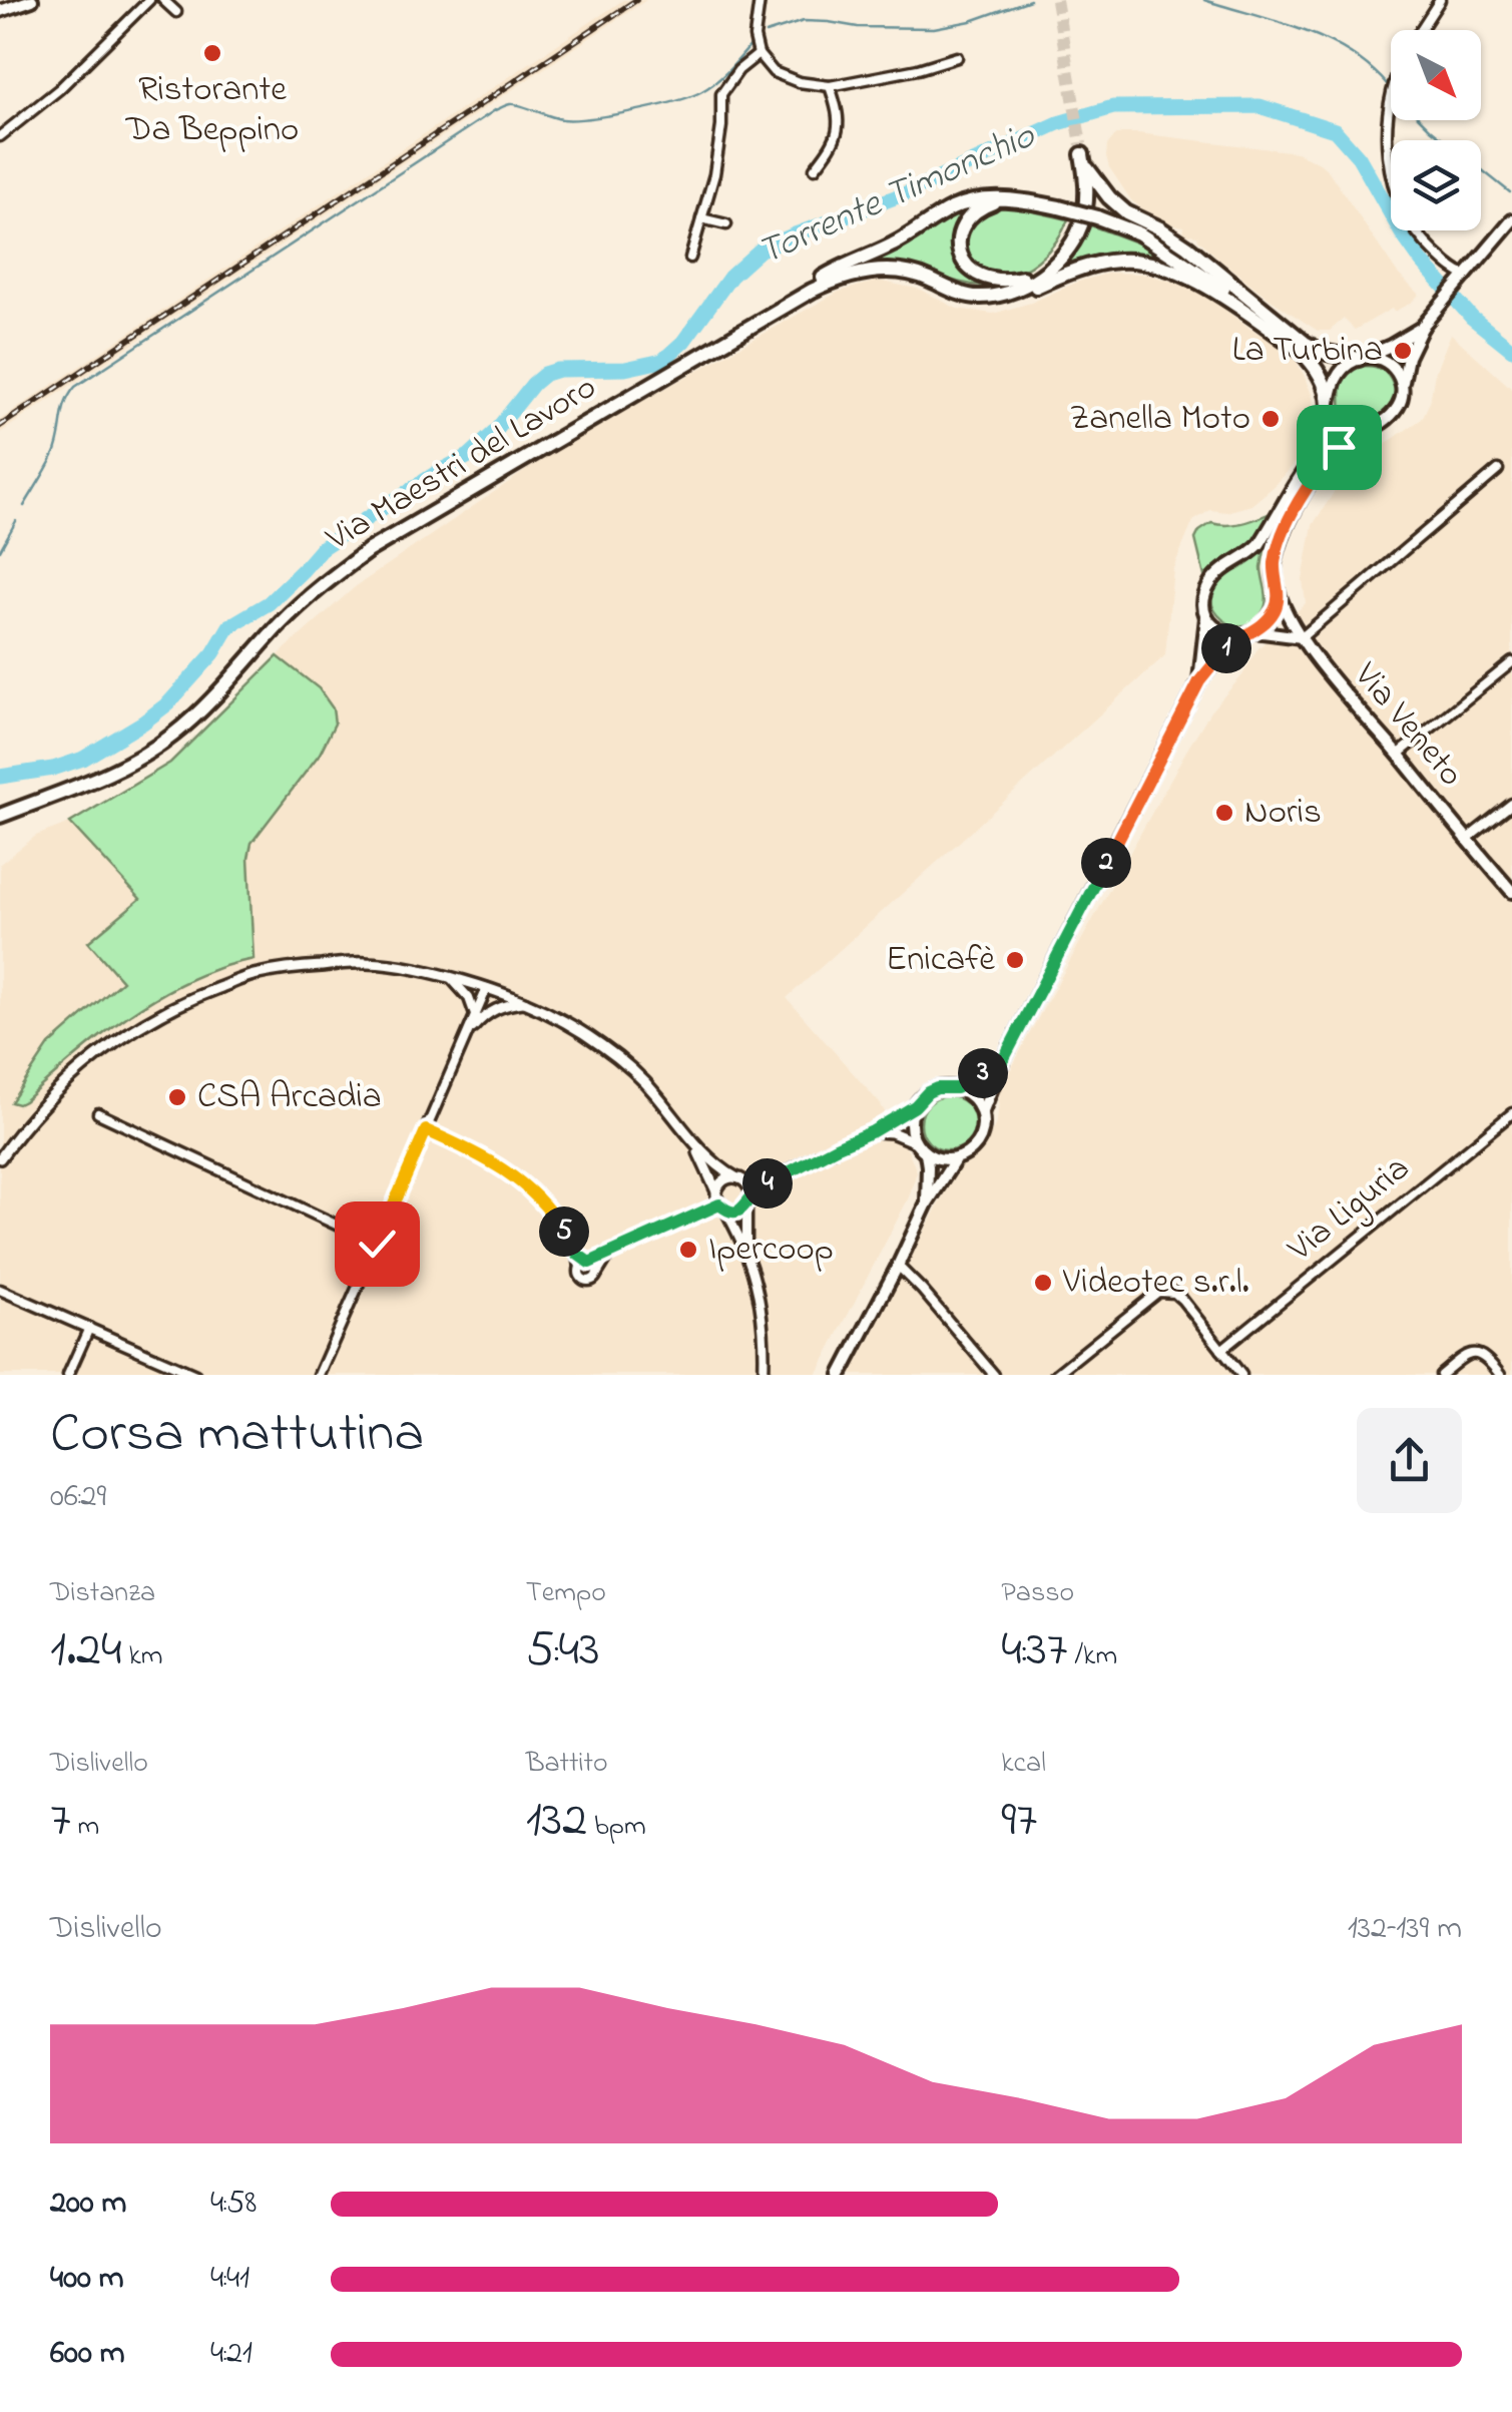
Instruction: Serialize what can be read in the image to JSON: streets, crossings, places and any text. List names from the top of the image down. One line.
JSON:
{"streets":{"highway":["Via Maestri del Lavoro"],"main road":["Via Veneto"],"street":["Via Liguria"]},"water":["Torrente Timonchio"],"places":["Ristorante Da Beppino","La Turbina","Zanella Moto","Noris","Enicafè","CSA Arcadia","Ipercoop","Videotec s.r.l."],"north":"bottom right","page":{"pins":["1","2","3","4","5"],"heading":["Corsa mattutina","06:29"],"stats":[["Distanza","1.24 km"],["Tempo","5:43"],["Passo","4:37 /km"],["Dislivello","7 m"],["Battito","132 bpm"],["kcal","97"]],"chart":["Dislivello","132–139 m"],"list":[{"name":"200 m","note":"4:58"},{"name":"400 m","note":"4:41"},{"name":"600 m","note":"4:21"}]}}
